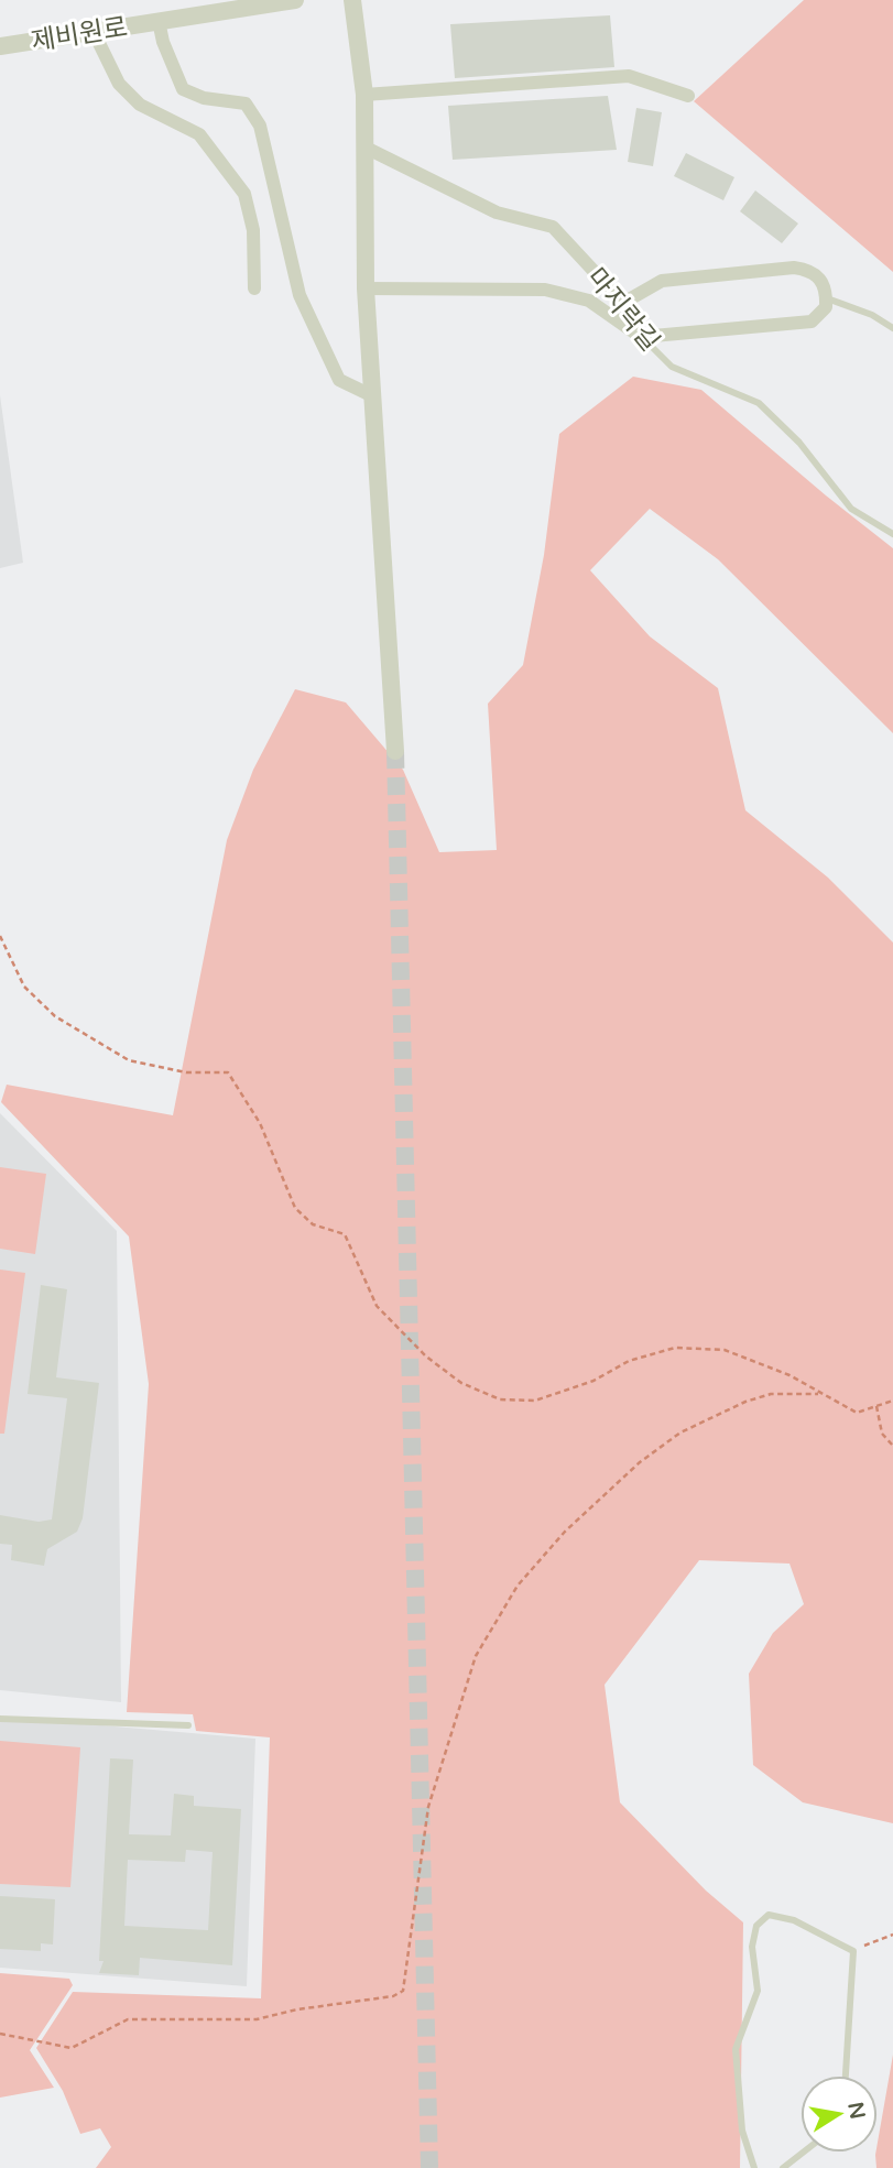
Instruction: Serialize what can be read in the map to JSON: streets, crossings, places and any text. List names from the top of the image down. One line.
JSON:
{"streets":{"street":["제비원로","마지락길"]},"north":"right"}
